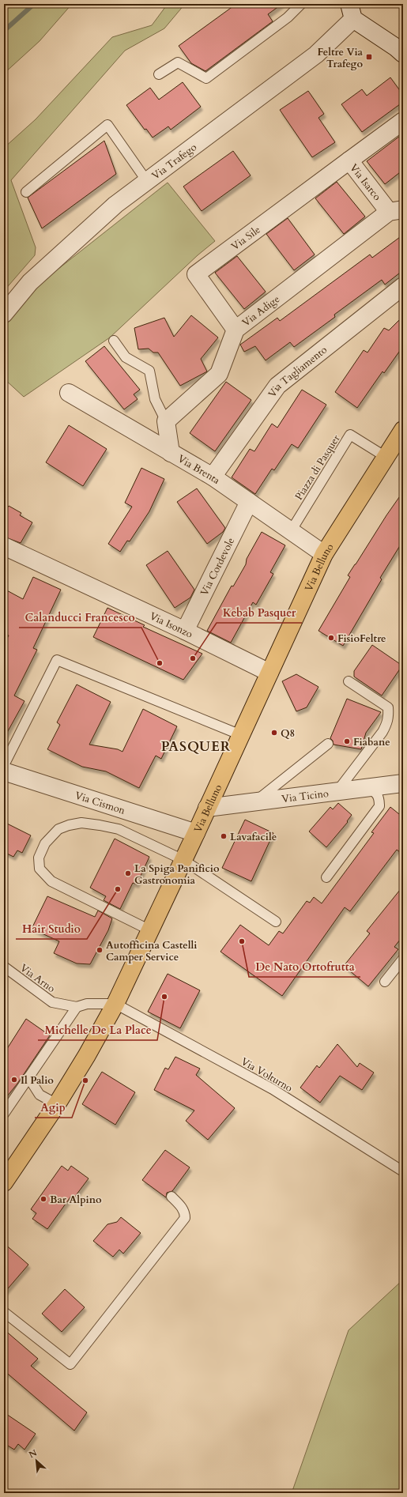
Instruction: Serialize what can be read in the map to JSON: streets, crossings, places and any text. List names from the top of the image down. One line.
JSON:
{"streets":{"main road":["Via Belluno"],"street":["Via Trafego","Via Isarco","Via Sile","Via Adige","Via Tagliamento","Via Brenta","Via Cordevole","Via Isonzo","Via Ticino","Via Cismon"],"lane":["Piazza di Pasquer","Via Arno","Via Volturno"]},"crossings":[["Via Isarco","Via Sile"],["Via Isarco","Via Adige"],["Via Sile","Via Adige"],["Via Tagliamento","Via Brenta"],["Piazza di Pasquer","Via Brenta"],["Piazza di Pasquer","Via Belluno"],["Via Brenta","Via Cordevole"],["Via Brenta","Via Belluno"],["Via Cordevole","Via Isonzo"],["Via Belluno","Via Isonzo"],["Via Belluno","Via Ticino"],["Via Belluno","Via Cismon"],["Via Belluno","Via Arno"],["Via Belluno","Via Volturno"],["Via Arno","Via Volturno"]],"districts":["PASQUER"],"places":{"transit":["Feltre Via Trafego"],"other":["FisioFeltre","Kebab Pasquer","Calanducci Francesco","Q8","Fiabane","Lavafacile","La Spiga Panificio Gastronomia","Hair Studio","De Nato Ortofrutta","Autofficina Castelli Camper Service","Michelle De La Place","Il Palio","Agip","Bar Alpino"]},"north":"top left"}
